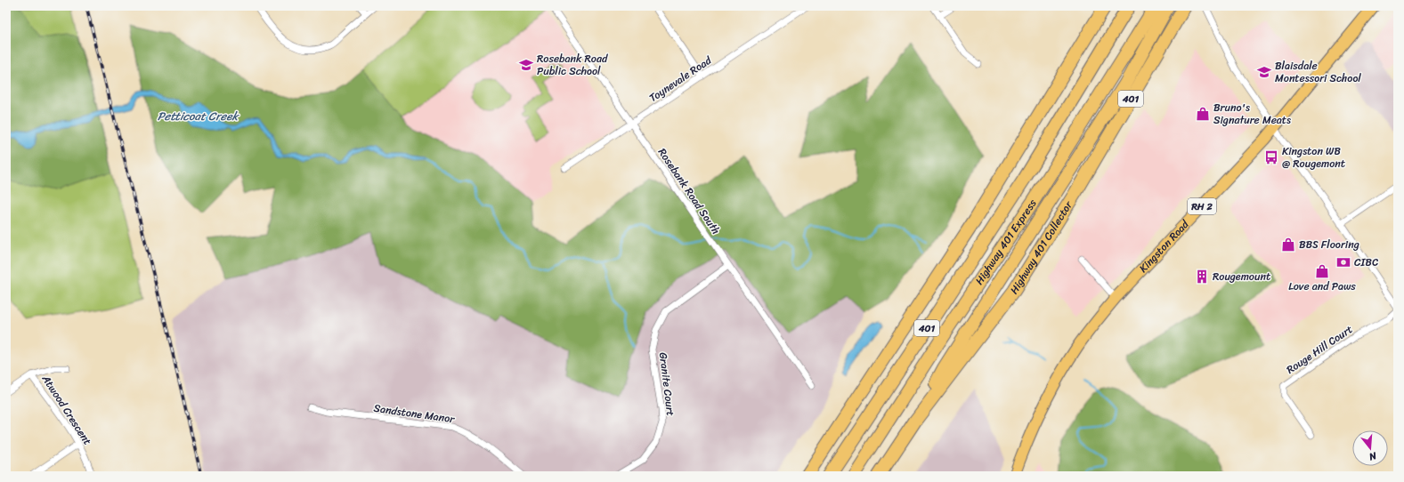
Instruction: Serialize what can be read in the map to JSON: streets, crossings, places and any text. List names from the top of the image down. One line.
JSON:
{"streets":{"highway":["401","Highway 401 Express","Highway 401 Collector"],"main road":["RH 2","Kingston Road"],"street":["Toynevale Road","Rosebank Road South","Rouge Hill Court","Granite Court","Atwood Crescent","Sandstone Manor"]},"crossings":[["Toynevale Road","Rosebank Road South"],["Rosebank Road South","Granite Court"]],"water":["Petticoat Creek"],"places":{"school or university":["Rosebank Road Public School","Blaisdale Montessori School"],"shop":["Bruno's Signature Meats","BBS Flooring","Love and Paws"],"bus stop":["Kingston WB @ Rougemont"],"bank":["CIBC"],"building":["Rougemount"]},"north":"bottom"}
